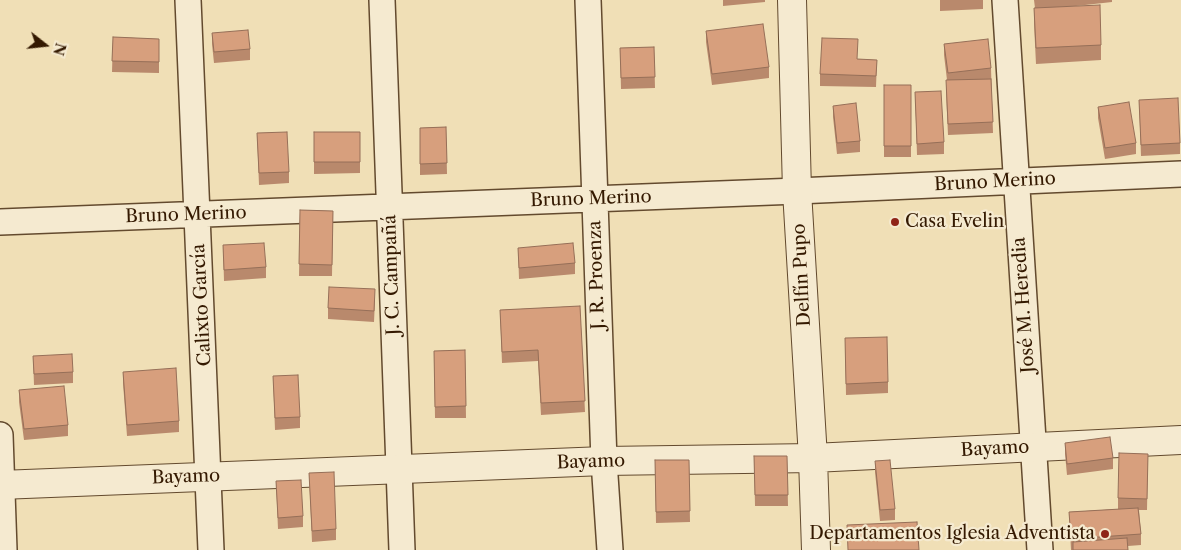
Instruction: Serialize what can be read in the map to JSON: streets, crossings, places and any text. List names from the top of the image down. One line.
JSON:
{"streets":{"street":["Bruno Merino","J. C. Campañá","J. R. Proenza","Delfín Pupo","Calixto García","José M. Heredia","Bayamo"]},"crossings":[["Bruno Merino","J. C. Campañá"],["Bruno Merino","J. R. Proenza"],["Bruno Merino","Delfín Pupo"],["Bruno Merino","Calixto García"],["Bruno Merino","José M. Heredia"],["J. C. Campañá","Bayamo"],["J. R. Proenza","Bayamo"],["Delfín Pupo","Bayamo"],["Calixto García","Bayamo"],["José M. Heredia","Bayamo"]],"places":["Casa Evelin","Departamentos Iglesia Adventista"],"north":"right"}
